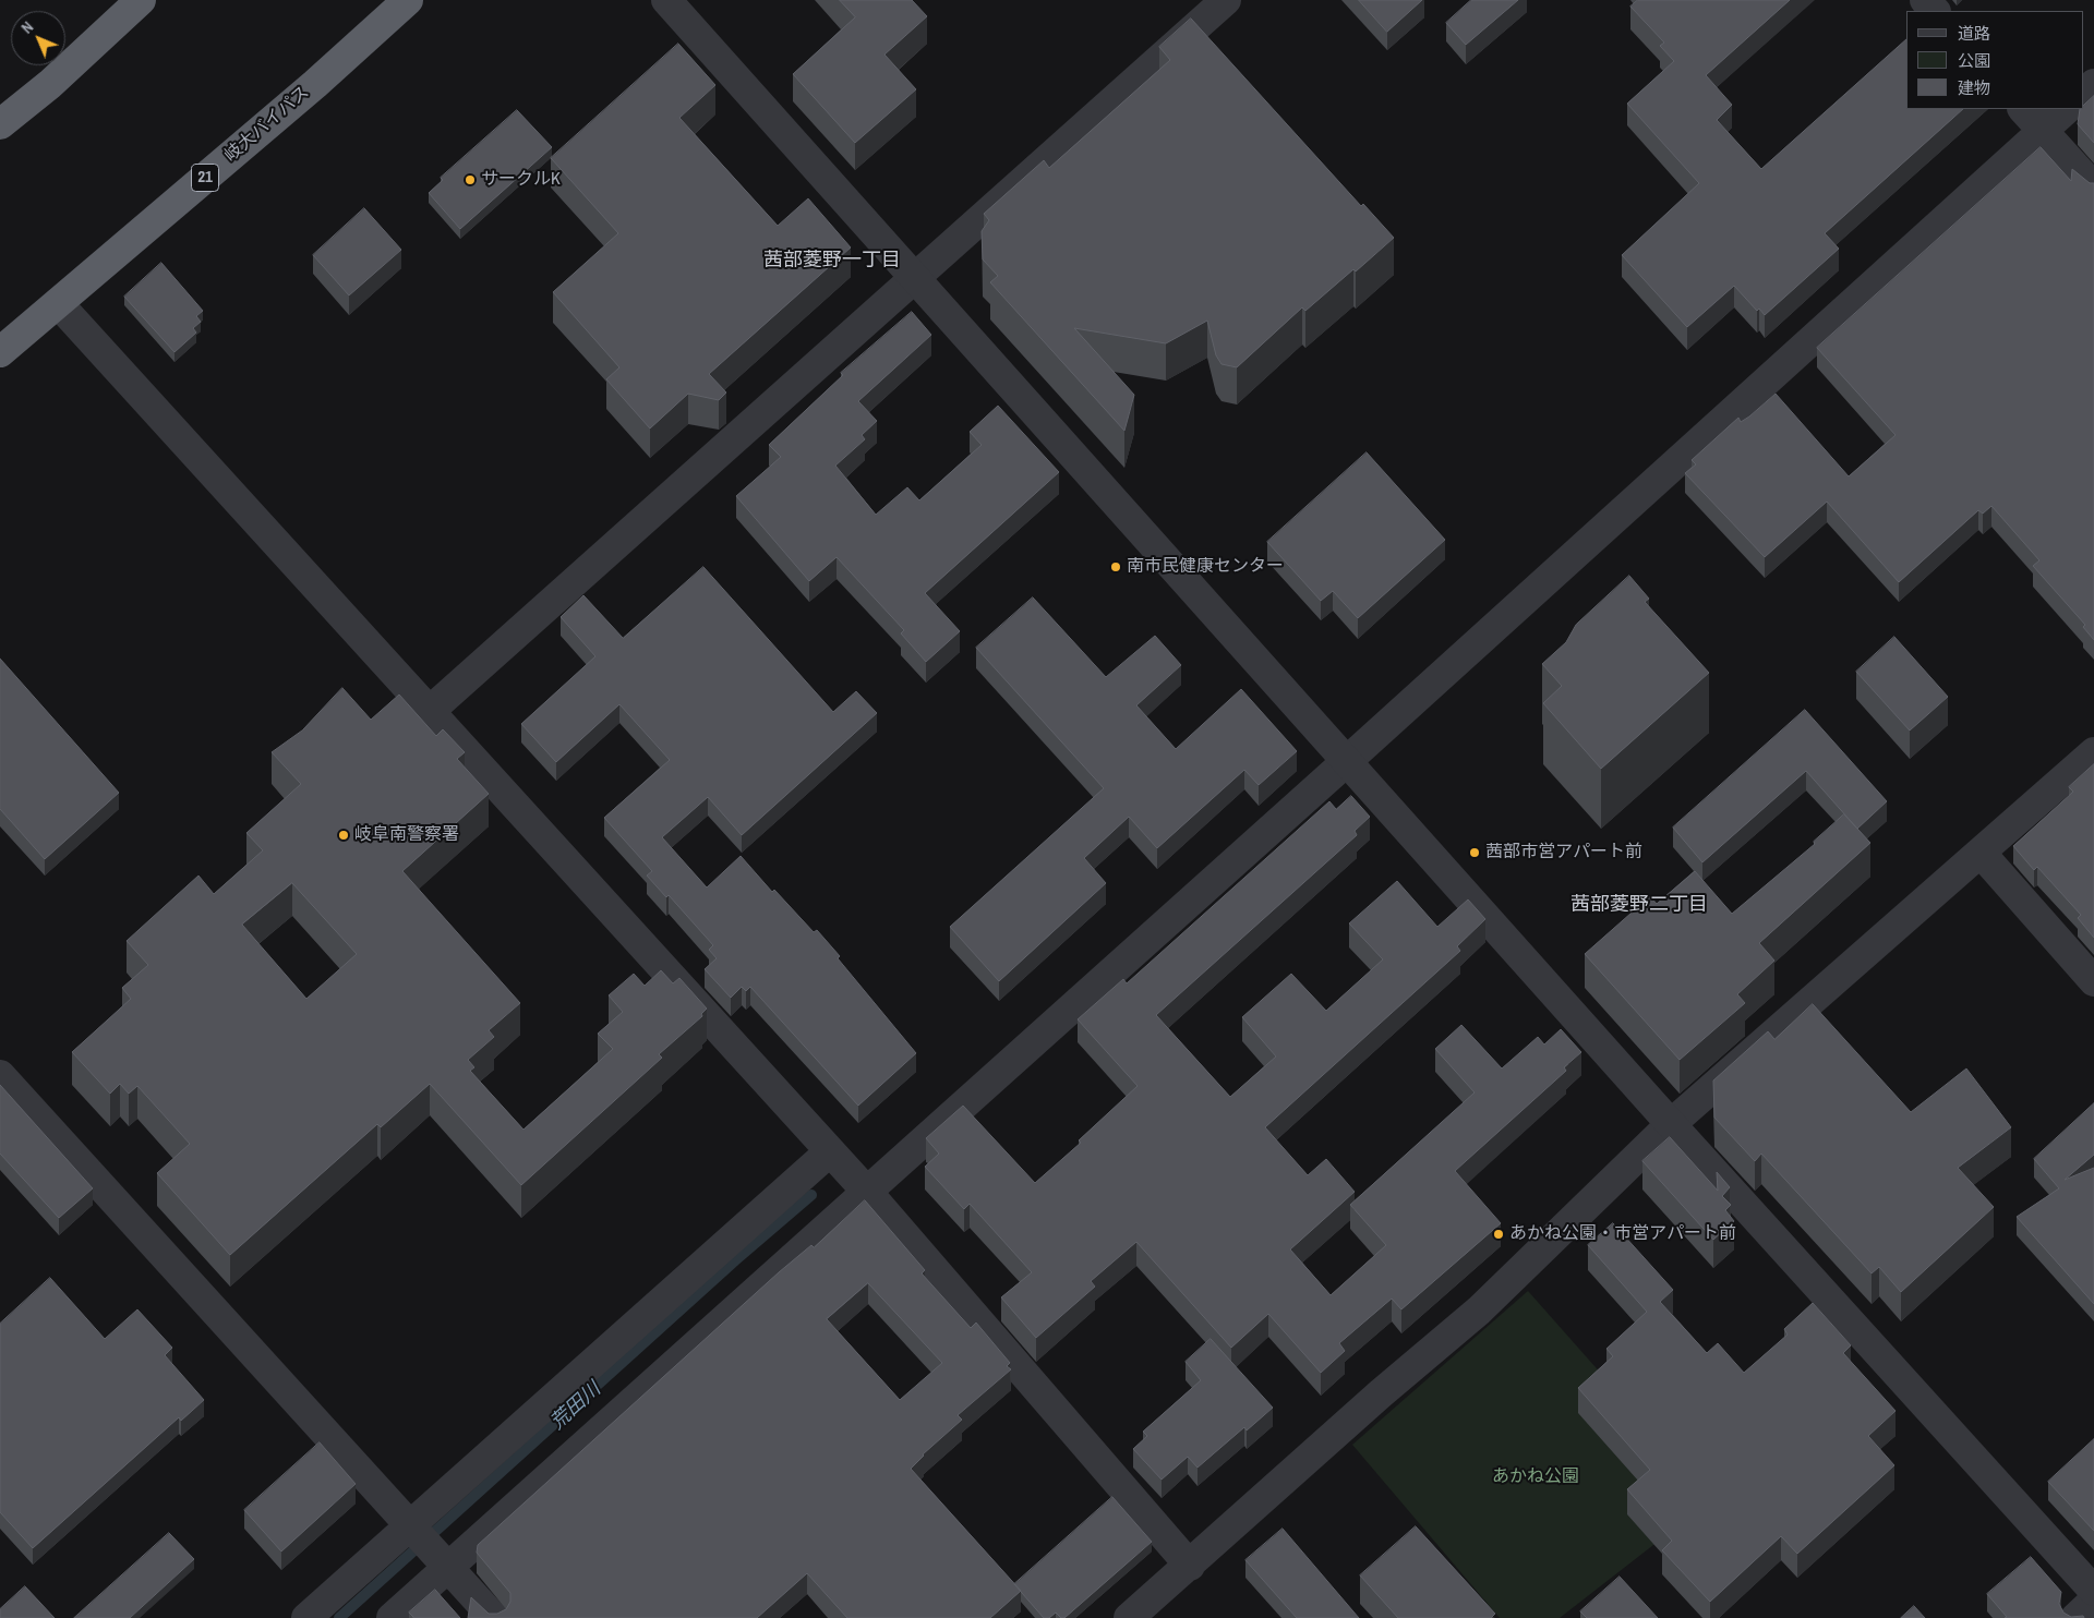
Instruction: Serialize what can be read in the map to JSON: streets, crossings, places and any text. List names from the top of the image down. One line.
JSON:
{"streets":{"highway":["岐大バイパス","21"]},"districts":["茜部菱野一丁目","茜部菱野二丁目"],"water":["荒田川"],"parks":["あかね公園"],"places":["サークルK","南市民健康センター","岐阜南警察署","茜部市営アパート前","あかね公園・市営アパート前"],"legend":["道路","公園","建物"],"north":"top left"}
